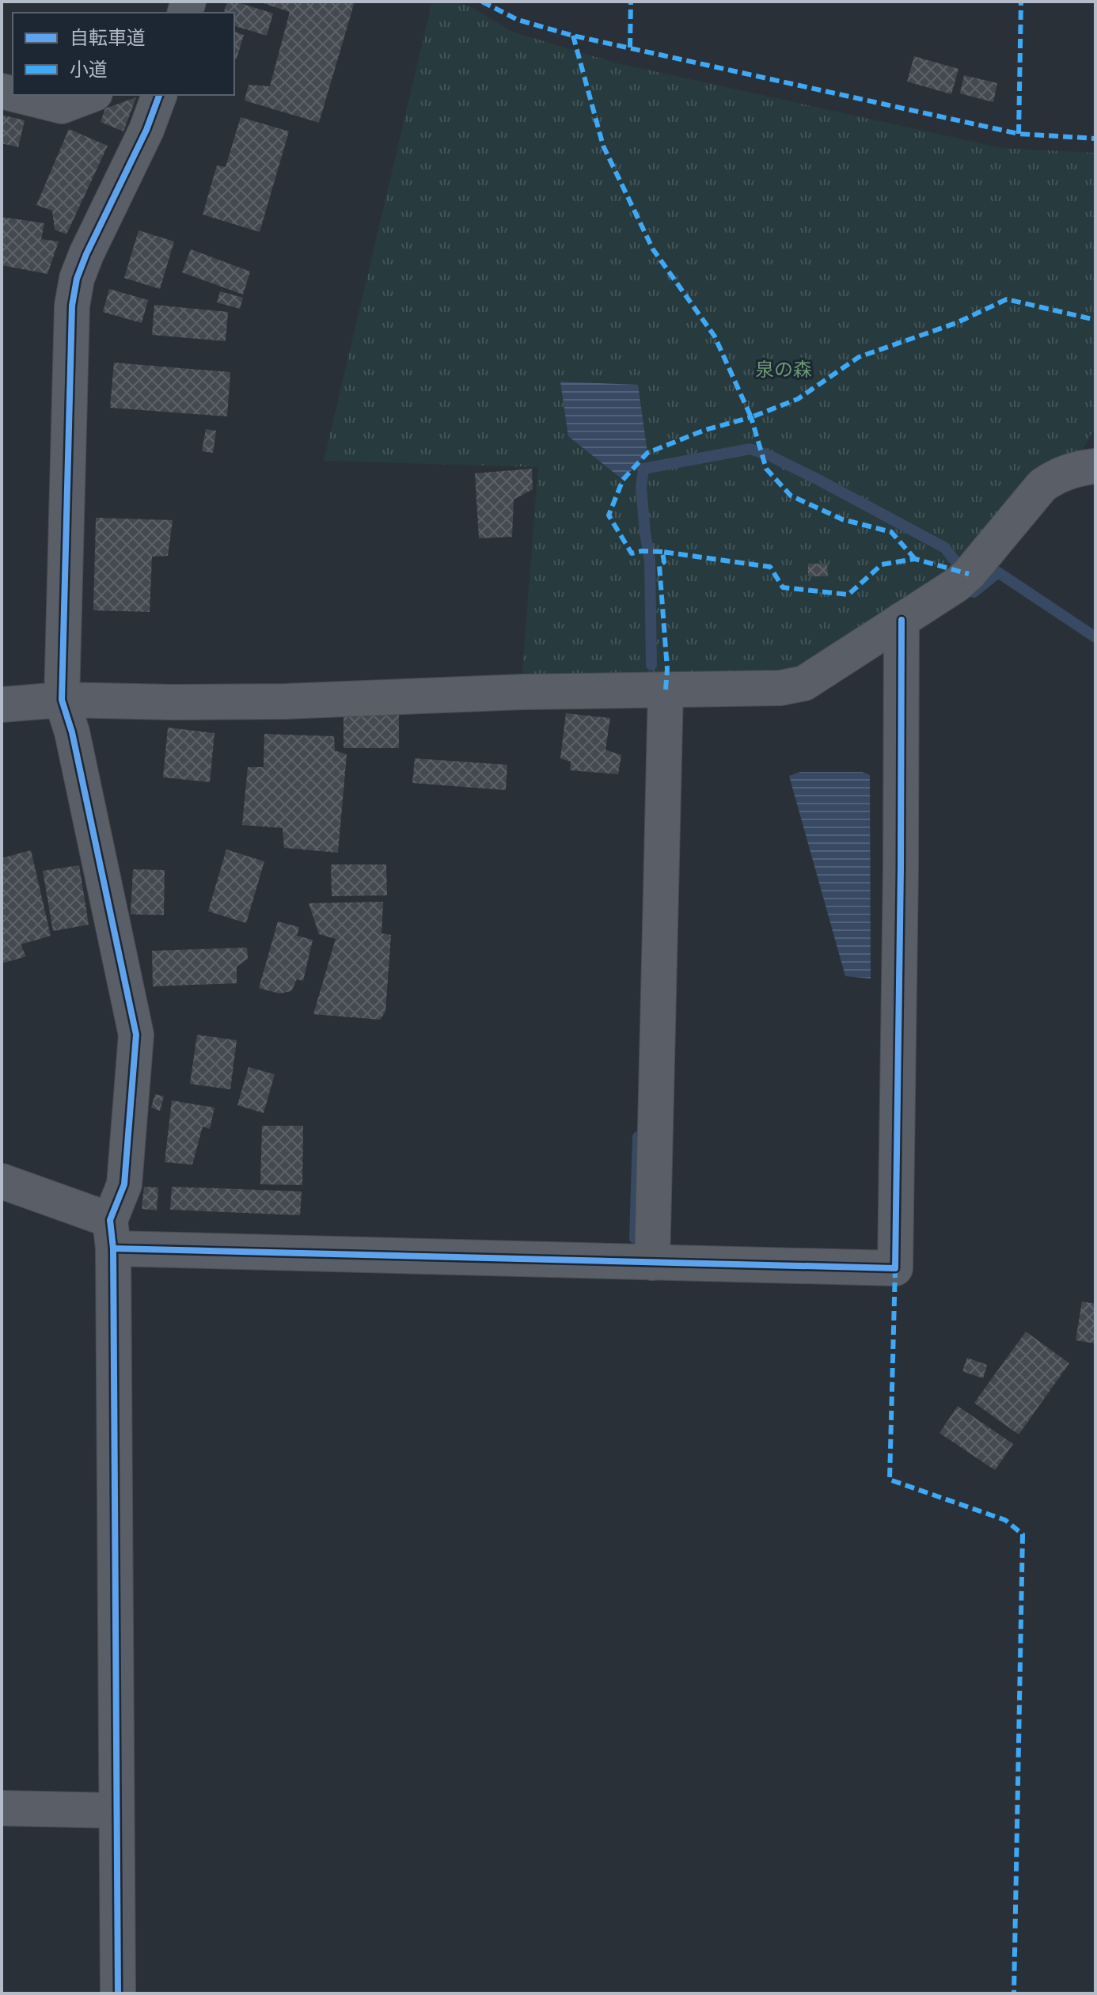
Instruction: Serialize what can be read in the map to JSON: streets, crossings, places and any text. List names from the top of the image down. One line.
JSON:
{"parks":["泉の森"],"legend":["自転車道","小道"]}
